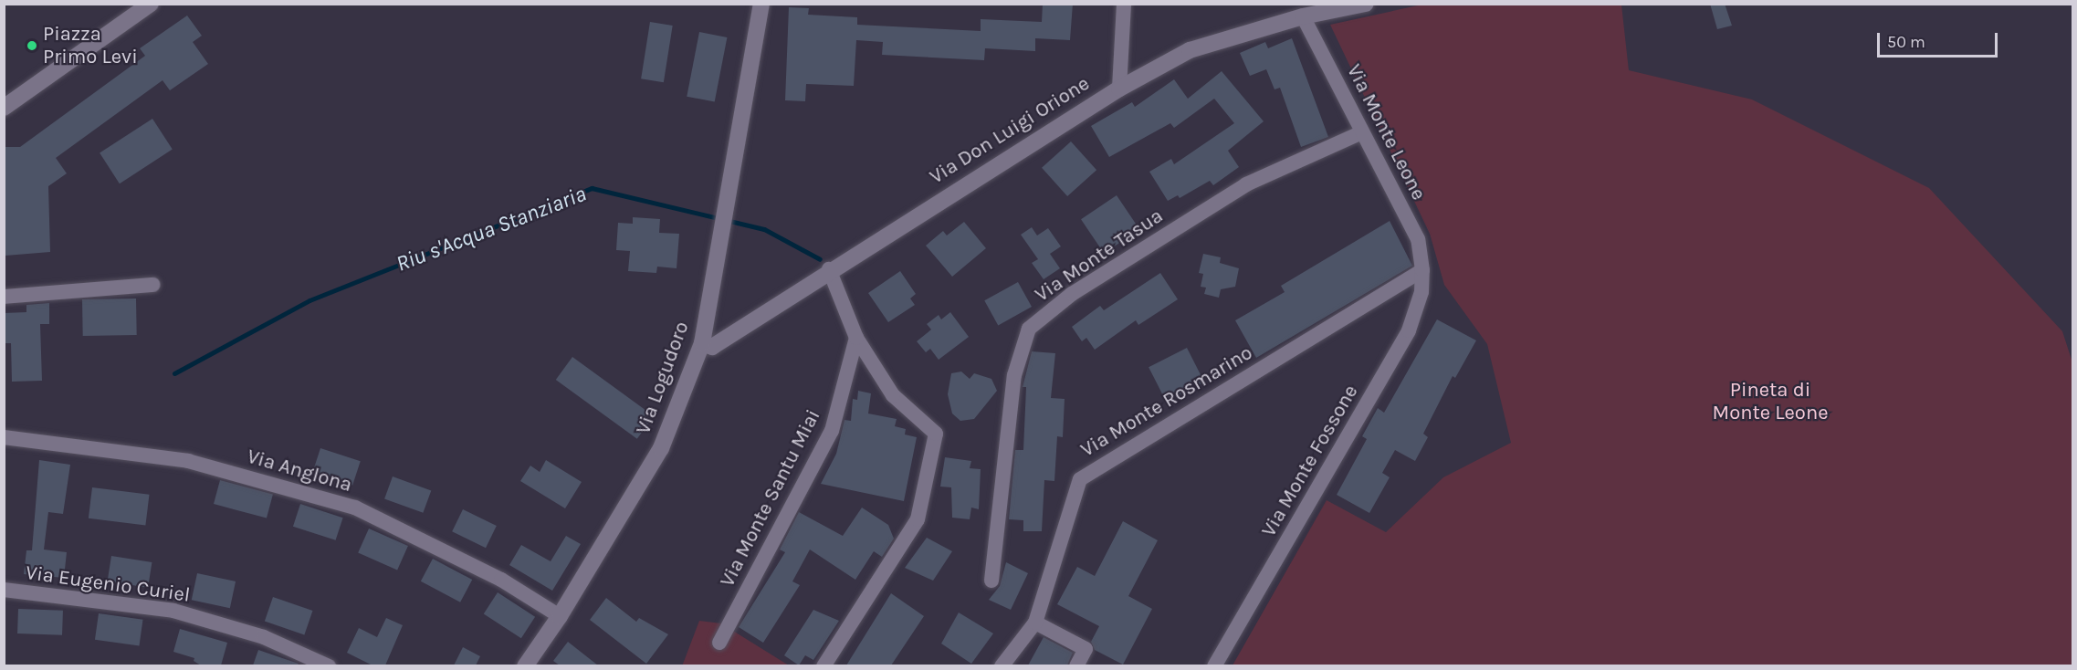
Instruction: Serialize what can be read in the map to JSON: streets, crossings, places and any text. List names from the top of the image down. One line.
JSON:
{"streets":{"street":["Via Don Luigi Orione","Via Monte Leone","Via Monte Tasua","Via Logudoro","Via Monte Rosmarino","Via Monte Fossone","Via Anglona","Via Monte Santu Miai","Via Eugenio Curiel"]},"crossings":[["Via Don Luigi Orione","Via Monte Leone"],["Via Don Luigi Orione","Via Logudoro"],["Via Monte Leone","Via Monte Tasua"],["Via Monte Leone","Via Monte Rosmarino"],["Via Monte Leone","Via Monte Fossone"],["Via Logudoro","Via Anglona"],["Via Monte Rosmarino","Via Monte Fossone"]],"water":["Riu s'Acqua Stanziaria"],"parks":["Pineta di Monte Leone"],"places":["Piazza Primo Levi"],"scale_bar":"50 m"}
